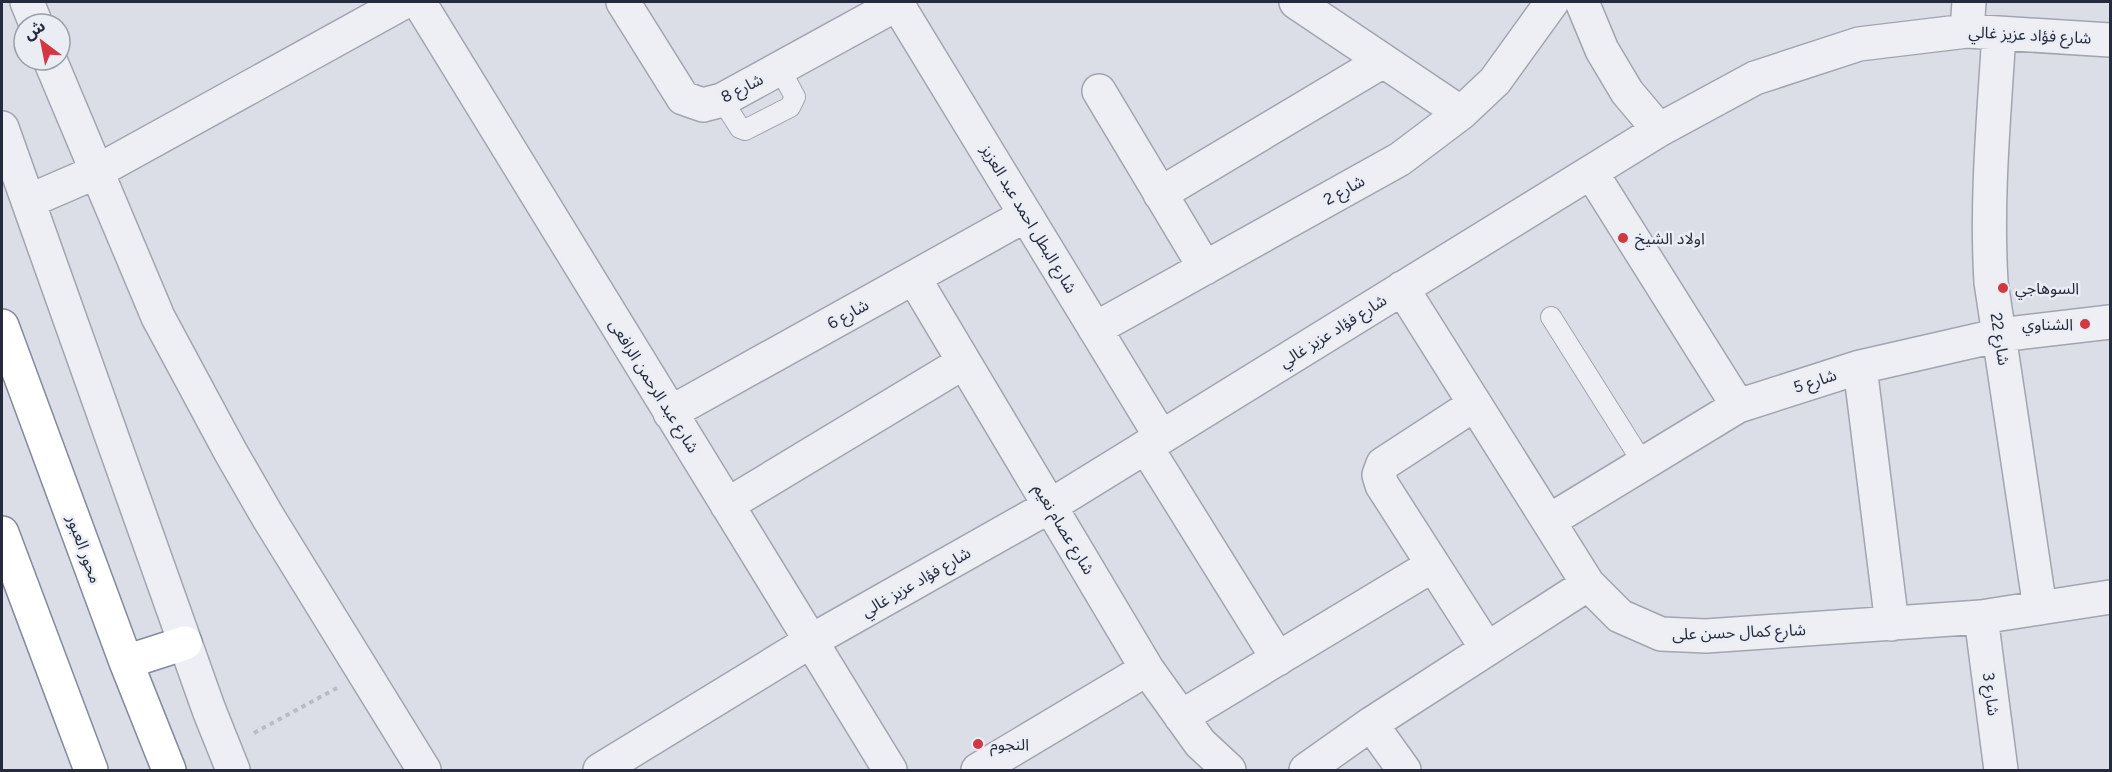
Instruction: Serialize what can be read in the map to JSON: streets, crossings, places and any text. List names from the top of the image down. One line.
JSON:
{"streets":{"highway":["محور العبور"],"street":["شارع فؤاد عزيز غالي","شارع 8","شارع 2","شارع البطل احمد عبد العزيز","شارع 6","شارع 22","شارع 5","شارع عبد الرحمن الرافعى","شارع عصام نعيم","شارع كمال حسن على","شارع 3"]},"crossings":[["شارع فؤاد عزيز غالي","شارع البطل احمد عبد العزيز"],["شارع فؤاد عزيز غالي","شارع 22"],["شارع فؤاد عزيز غالي","شارع عبد الرحمن الرافعى"],["شارع فؤاد عزيز غالي","شارع عصام نعيم"],["شارع فؤاد عزيز غالي","شارع كمال حسن على"],["شارع 8","شارع البطل احمد عبد العزيز"],["شارع 2","شارع البطل احمد عبد العزيز"],["شارع البطل احمد عبد العزيز","شارع 6"],["شارع 6","شارع عبد الرحمن الرافعى"],["شارع 6","شارع عصام نعيم"],["شارع 22","شارع 5"],["شارع 22","شارع كمال حسن على"],["شارع 5","شارع كمال حسن على"],["شارع كمال حسن على","شارع 3"]],"places":["اولاد الشيخ","السوهاجي","الشناوي","النجوم"],"north":"top left"}
